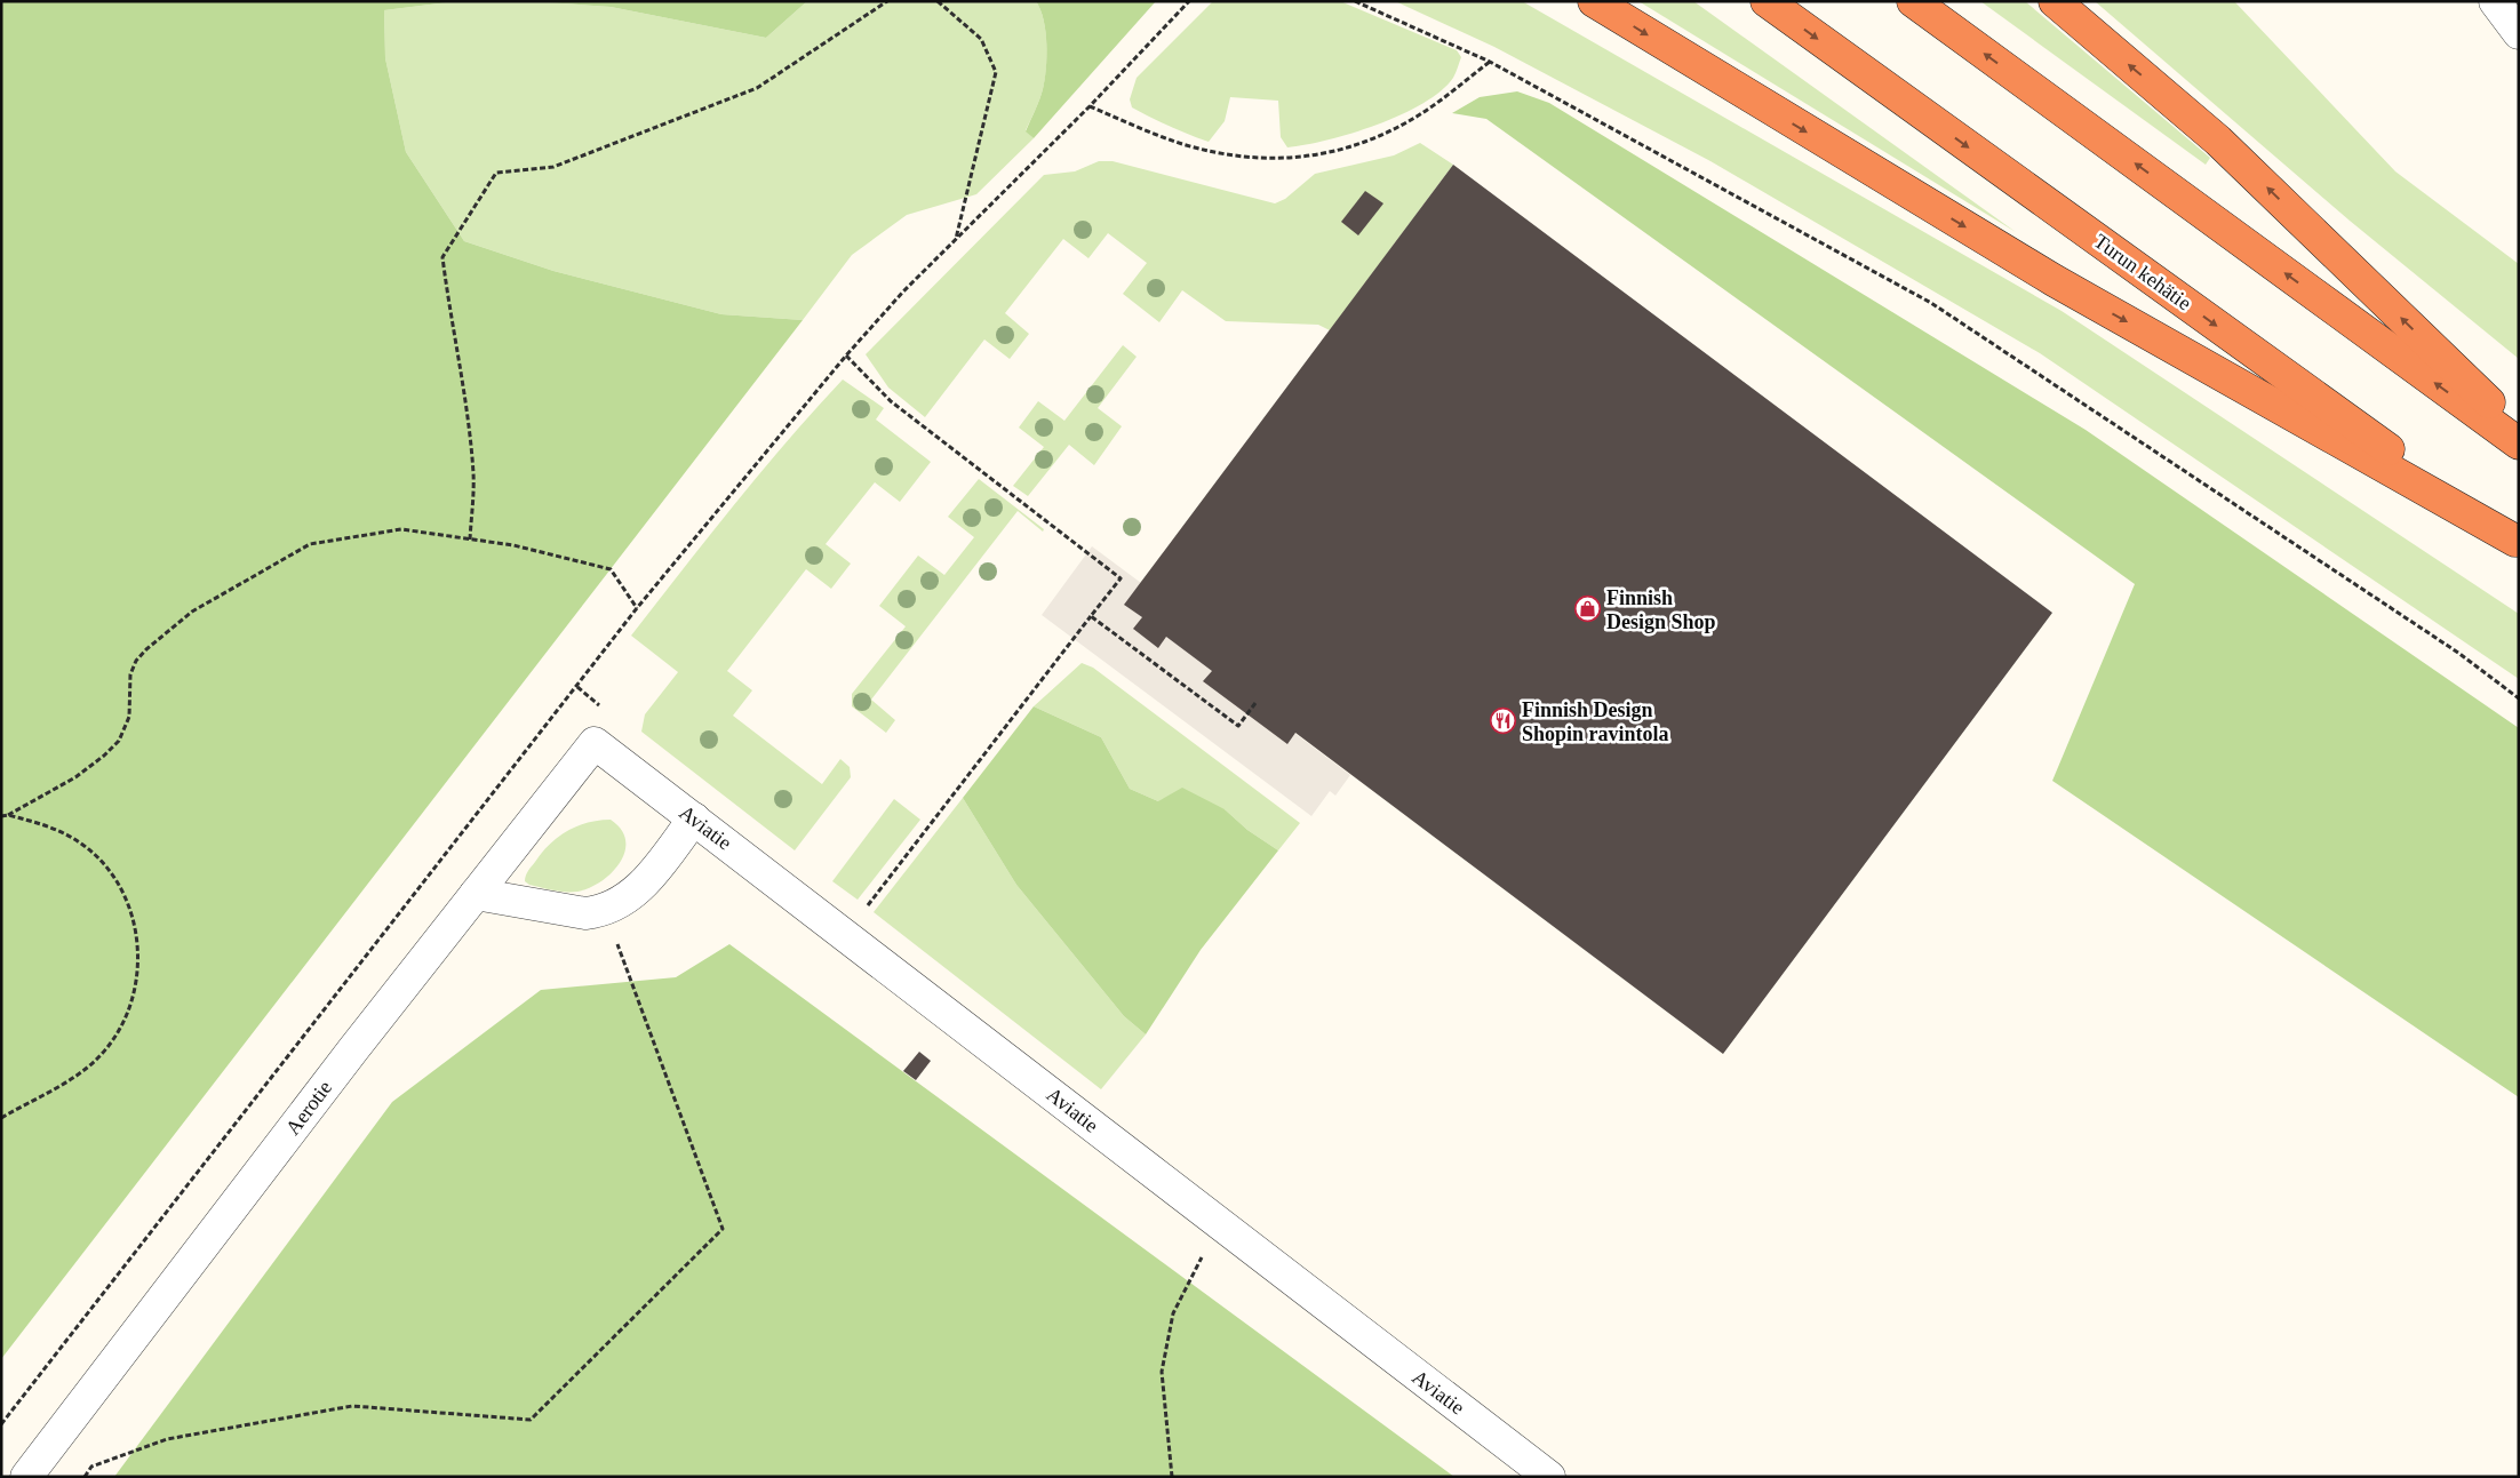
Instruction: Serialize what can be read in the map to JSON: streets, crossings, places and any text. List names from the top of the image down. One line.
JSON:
{"streets":{"highway":["Turun kehätie"],"street":["Aviatie","Aerotie"]},"crossings":[["Aviatie","Aerotie"]],"places":{"shop":["Finnish Design Shop"],"restaurant":["Finnish Design Shopin ravintola"]}}
